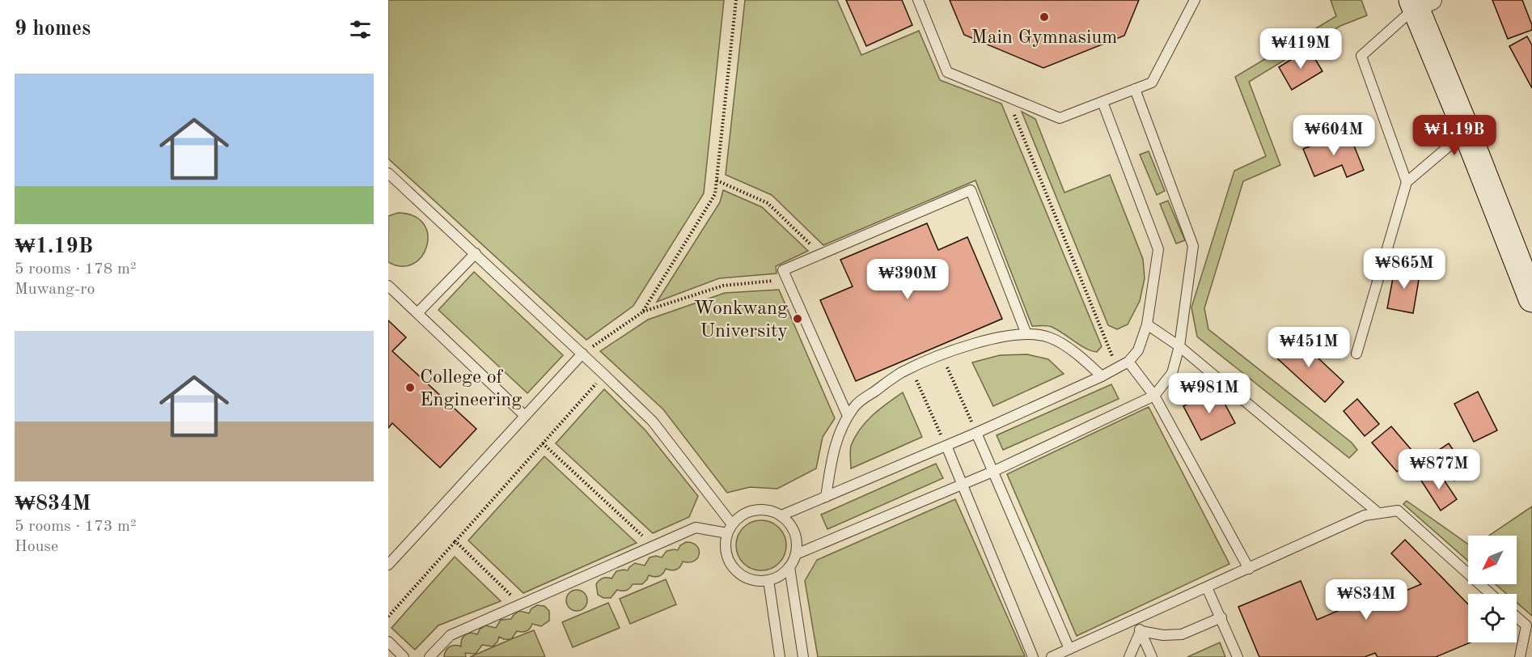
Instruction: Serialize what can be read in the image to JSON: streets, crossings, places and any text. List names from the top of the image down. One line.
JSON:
{"places":["Main Gymnasium","Wonkwang University","College of Engineering"],"north":"bottom left","page":{"heading":"9 homes","price":["₩419M","₩604M","₩1.19B","₩865M","₩390M","₩451M","₩981M","₩877M","₩834M"],"list":[{"name":"₩1.19B","note":"5 rooms · 178 m² · Muwang-ro"},{"name":"₩834M","note":"5 rooms · 173 m² · House"}]}}
